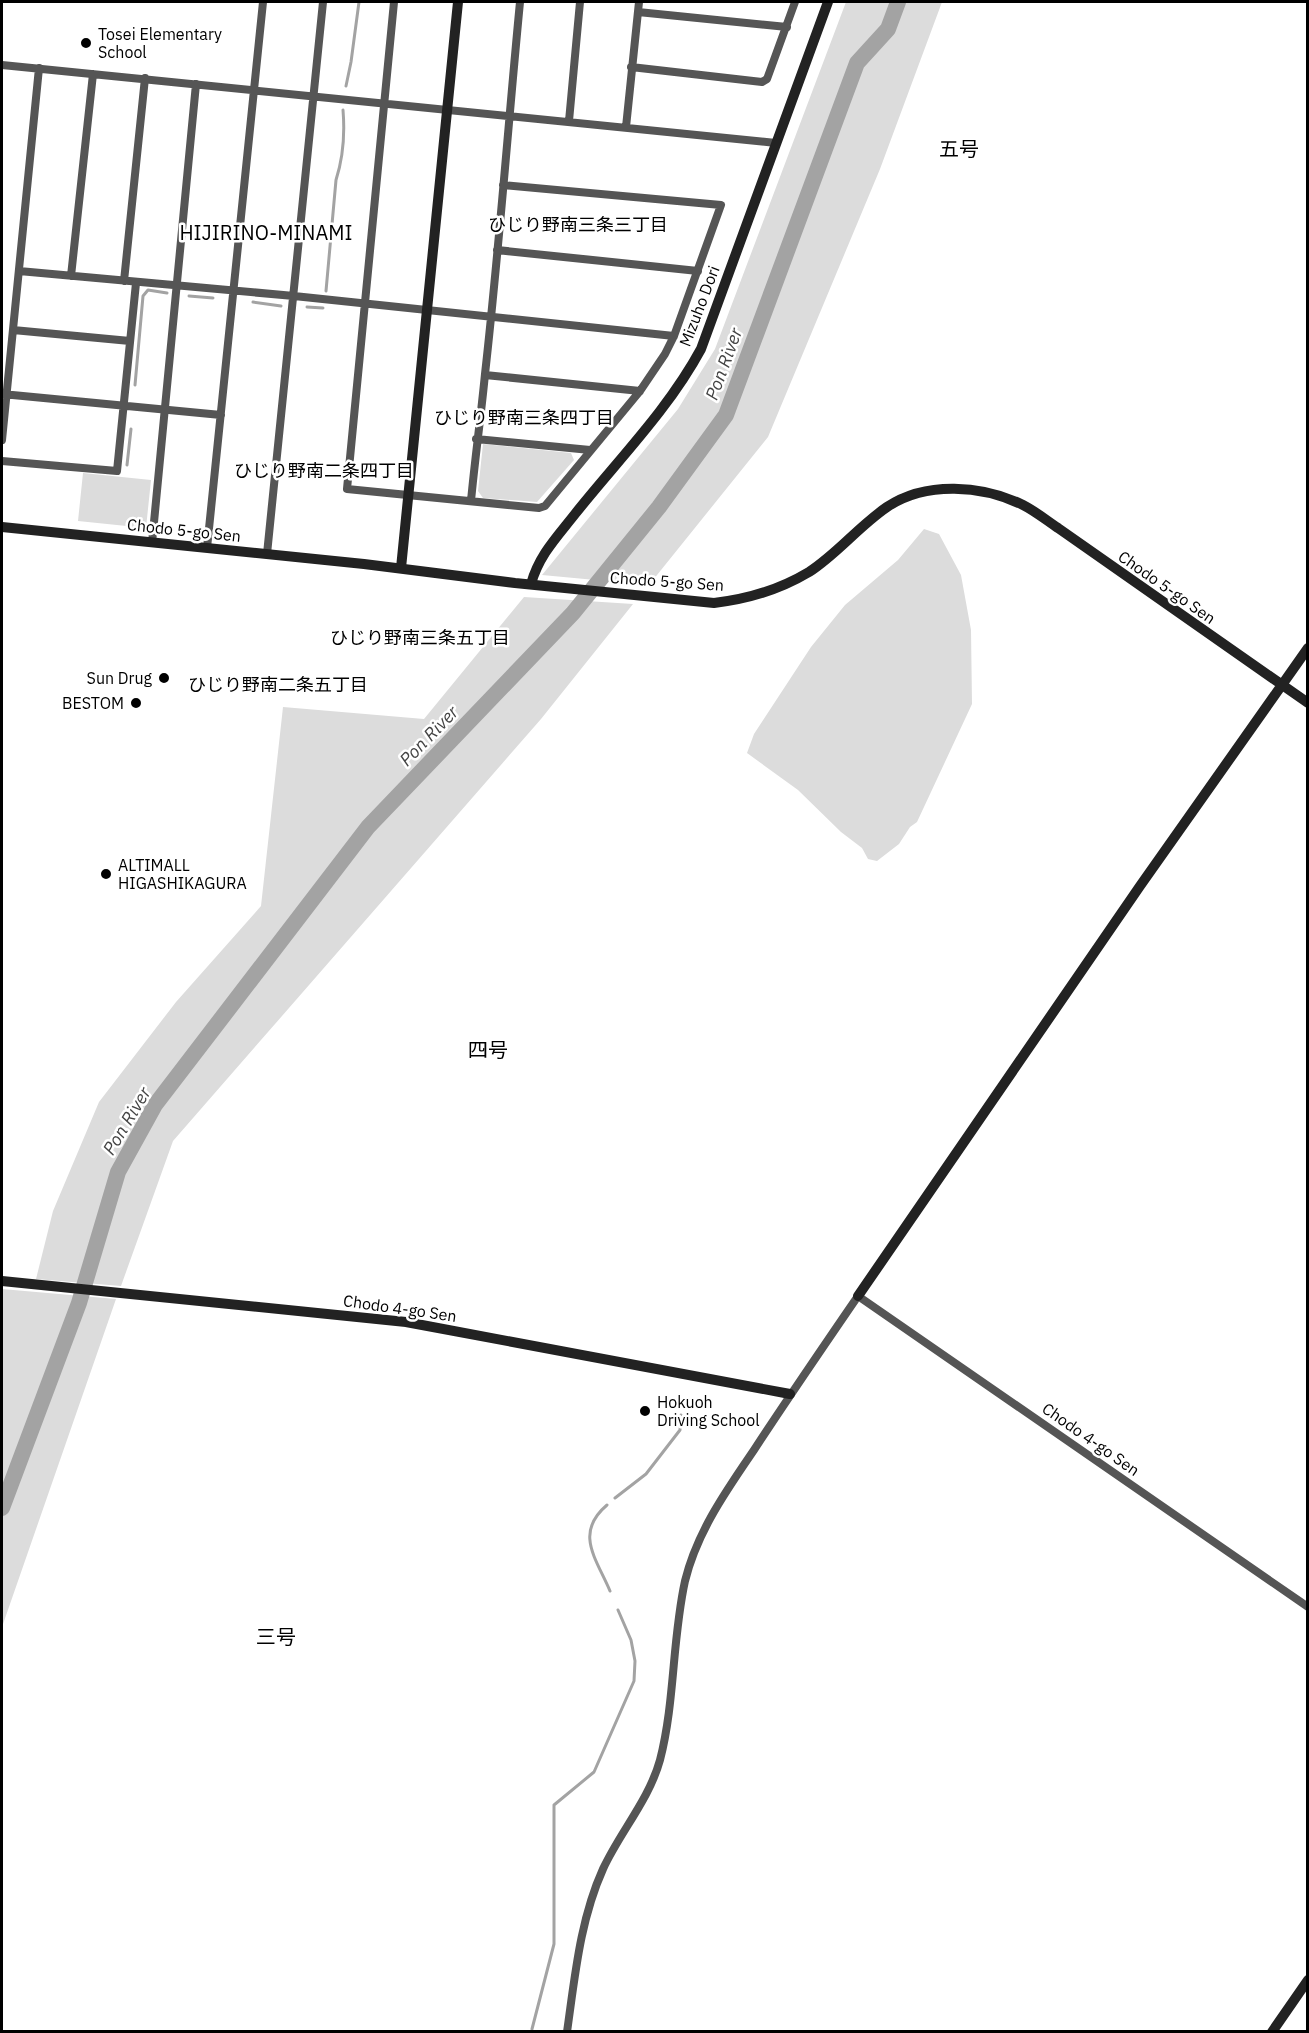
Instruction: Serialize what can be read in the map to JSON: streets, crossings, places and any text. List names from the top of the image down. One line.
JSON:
{"streets":{"street":["Mizuho Dori","Chodo 5-go Sen","Chodo 4-go Sen"]},"crossings":[["Mizuho Dori","Chodo 5-go Sen"]],"districts":["五号","ひじり野南三条三丁目","HIJIRINO-MINAMI","ひじり野南三条四丁目","ひじり野南二条四丁目","ひじり野南三条五丁目","ひじり野南二条五丁目","四号","三号"],"water":["Pon River"],"places":["Tosei Elementary School","Sun Drug","BESTOM","ALTIMALL HIGASHIKAGURA","Hokuoh Driving School"]}
